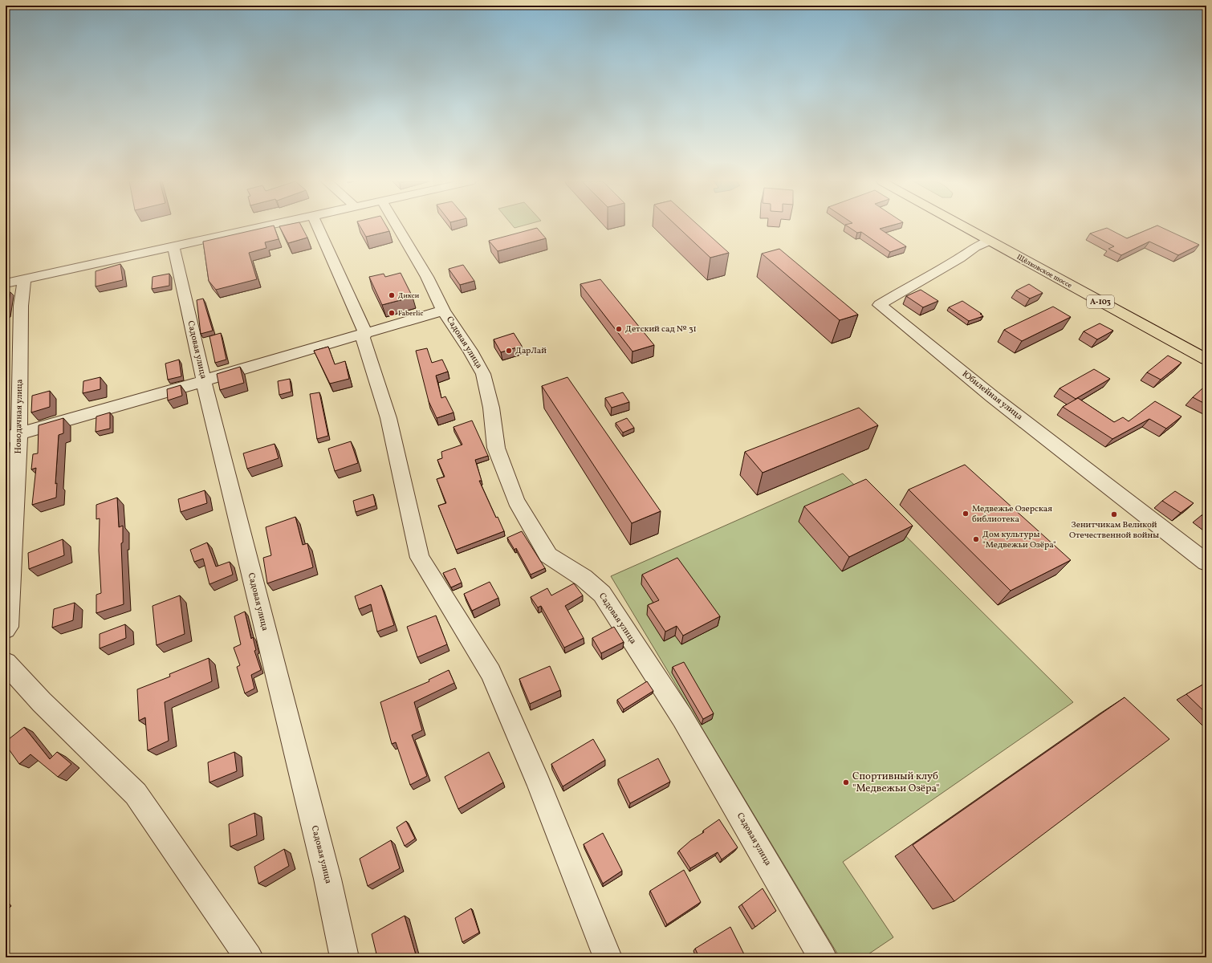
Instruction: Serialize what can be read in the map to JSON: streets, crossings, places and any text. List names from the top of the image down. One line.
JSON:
{"streets":{"main road":["Щёлковское шоссе","А-103"],"street":["Садовая улица","Юбилейная улица","Новодачная улица"]},"crossings":[["Щёлковское шоссе","Юбилейная улица"]],"places":["Дикси","Faberlic","Детский сад № 31","ДарЛай","Медвежье Озерская библиотека","Зенитчикам Великой Отечественной войны","Дом культуры \"Медвежьи Озёра\"","Спортивный клуб \"Медвежьи Озёра\""]}
